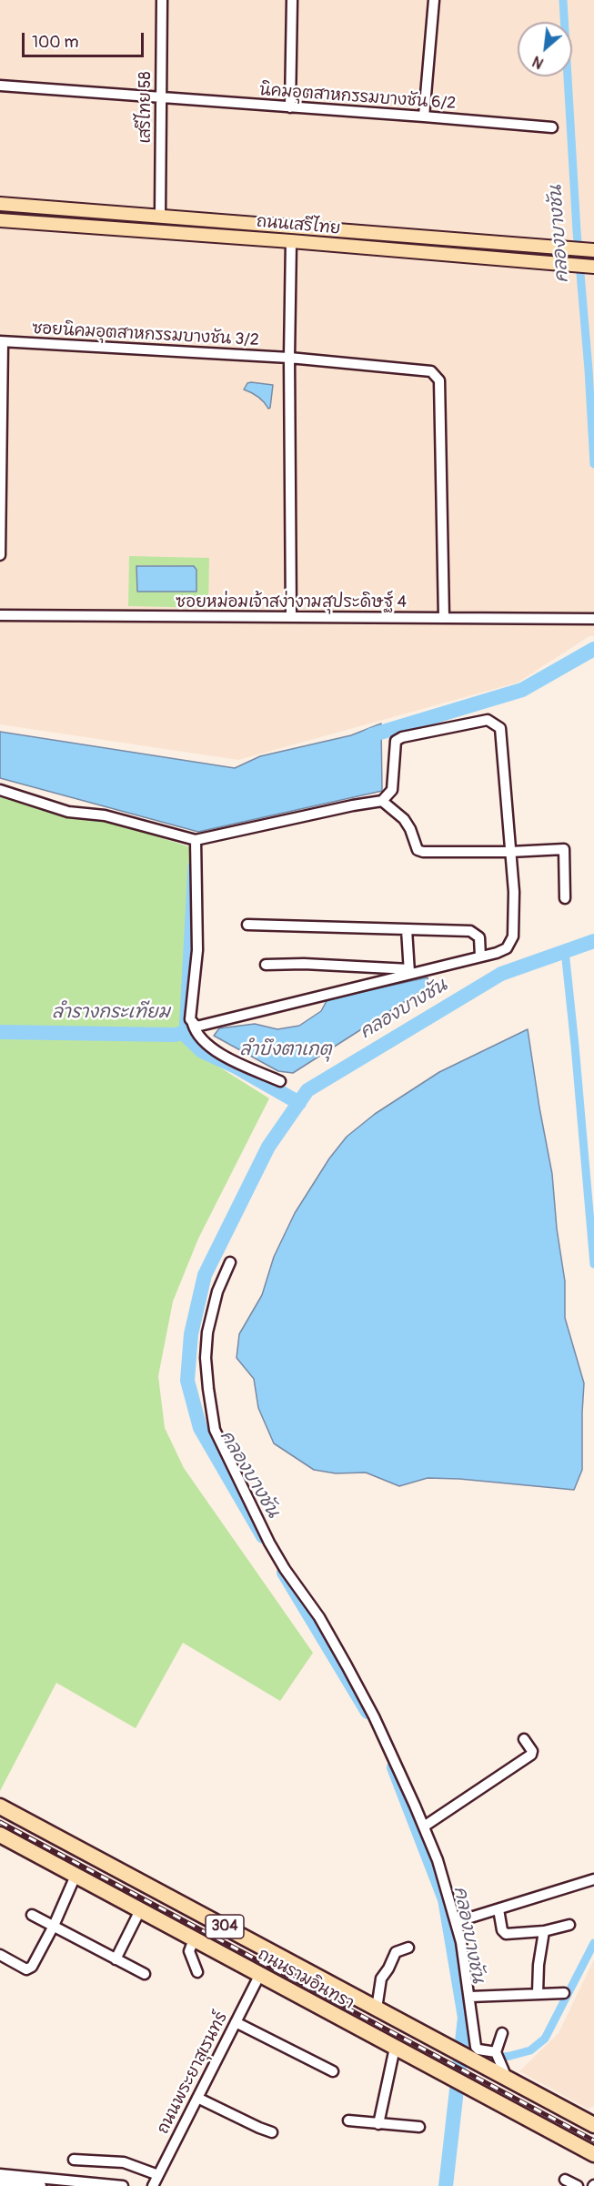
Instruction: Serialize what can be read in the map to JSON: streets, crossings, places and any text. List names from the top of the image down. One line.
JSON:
{"streets":{"highway":["304","ถนนรามอินทรา"],"main road":["ถนนเสรีไทย"],"street":["นิคมอุตสาหกรรมบางชัน 6/2","เสรีไทย 58","ซอยนิคมอุตสาหกรรมบางชัน 3/2","ซอยหม่อมเจ้าสง่างามสุประดิษฐ์ 4","ถนนพระยาสุเรนทร์"]},"crossings":[["นิคมอุตสาหกรรมบางชัน 6/2","เสรีไทย 58"],["เสรีไทย 58","ถนนเสรีไทย"],["ซอยนิคมอุตสาหกรรมบางชัน 3/2","ซอยหม่อมเจ้าสง่างามสุประดิษฐ์ 4"],["ถนนรามอินทรา","ถนนพระยาสุเรนทร์"]],"water":["คลองบางชัน","ลำรางกระเทียม","ลำบึงตาเกตุ"],"scale_bar":"100 m","north":"bottom left"}
